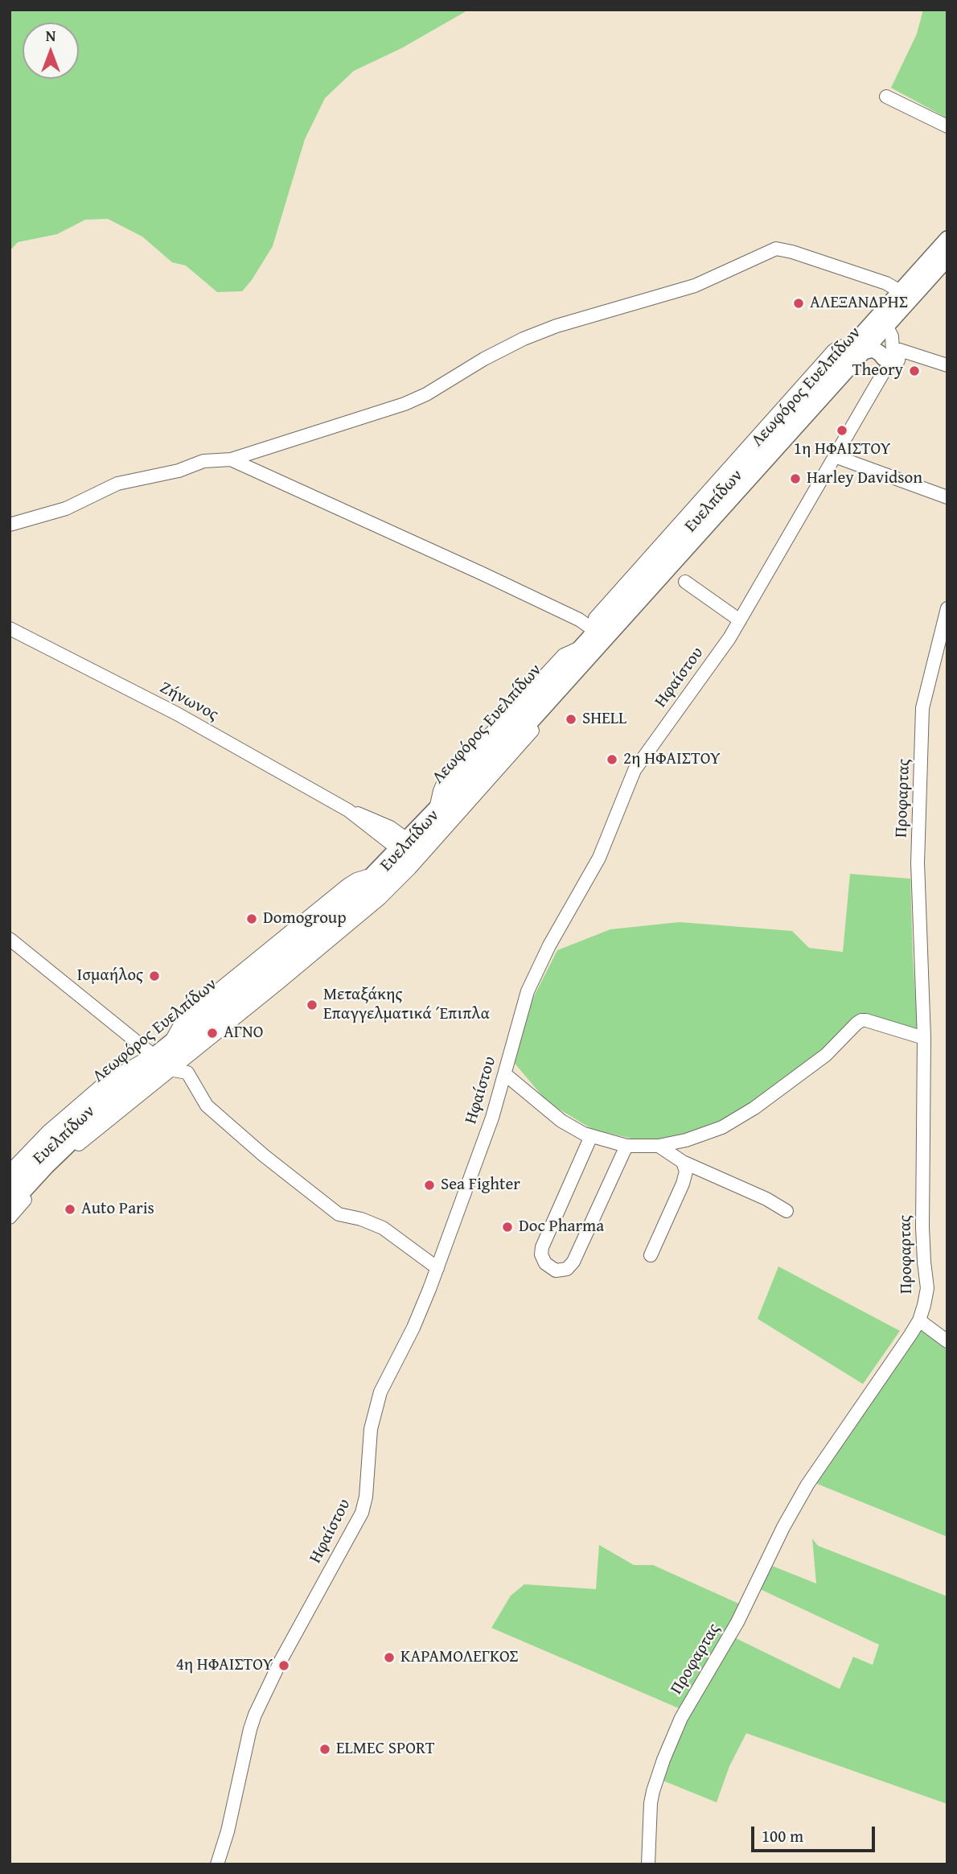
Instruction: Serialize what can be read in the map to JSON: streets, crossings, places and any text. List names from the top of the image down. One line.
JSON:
{"streets":{"main road":["Λεωφόρος Ευελπίδων"],"street":["Ευελπίδων","Ηφαίστου","Ζήνωνος","Προφαρτας"]},"crossings":[["Λεωφόρος Ευελπίδων","Ευελπίδων"],["Λεωφόρος Ευελπίδων","Ζήνωνος"]],"places":["ΑΛΕΞΑΝΔΡΗΣ","Theory","1η ΗΦΑΙΣΤΟΥ","Harley Davidson","SHELL","2η ΗΦΑΙΣΤΟΥ","Domogroup","Ισμαήλος","Μεταξάκης Επαγγελματικά Έπιπλα","ΑΓΝΟ","Sea Fighter","Auto Paris","Doc Pharma","ΚΑΡΑΜΟΛΕΓΚΟΣ","4η ΗΦΑΙΣΤΟΥ","ELMEC SPORT"],"scale_bar":"100 m","north":"top"}
